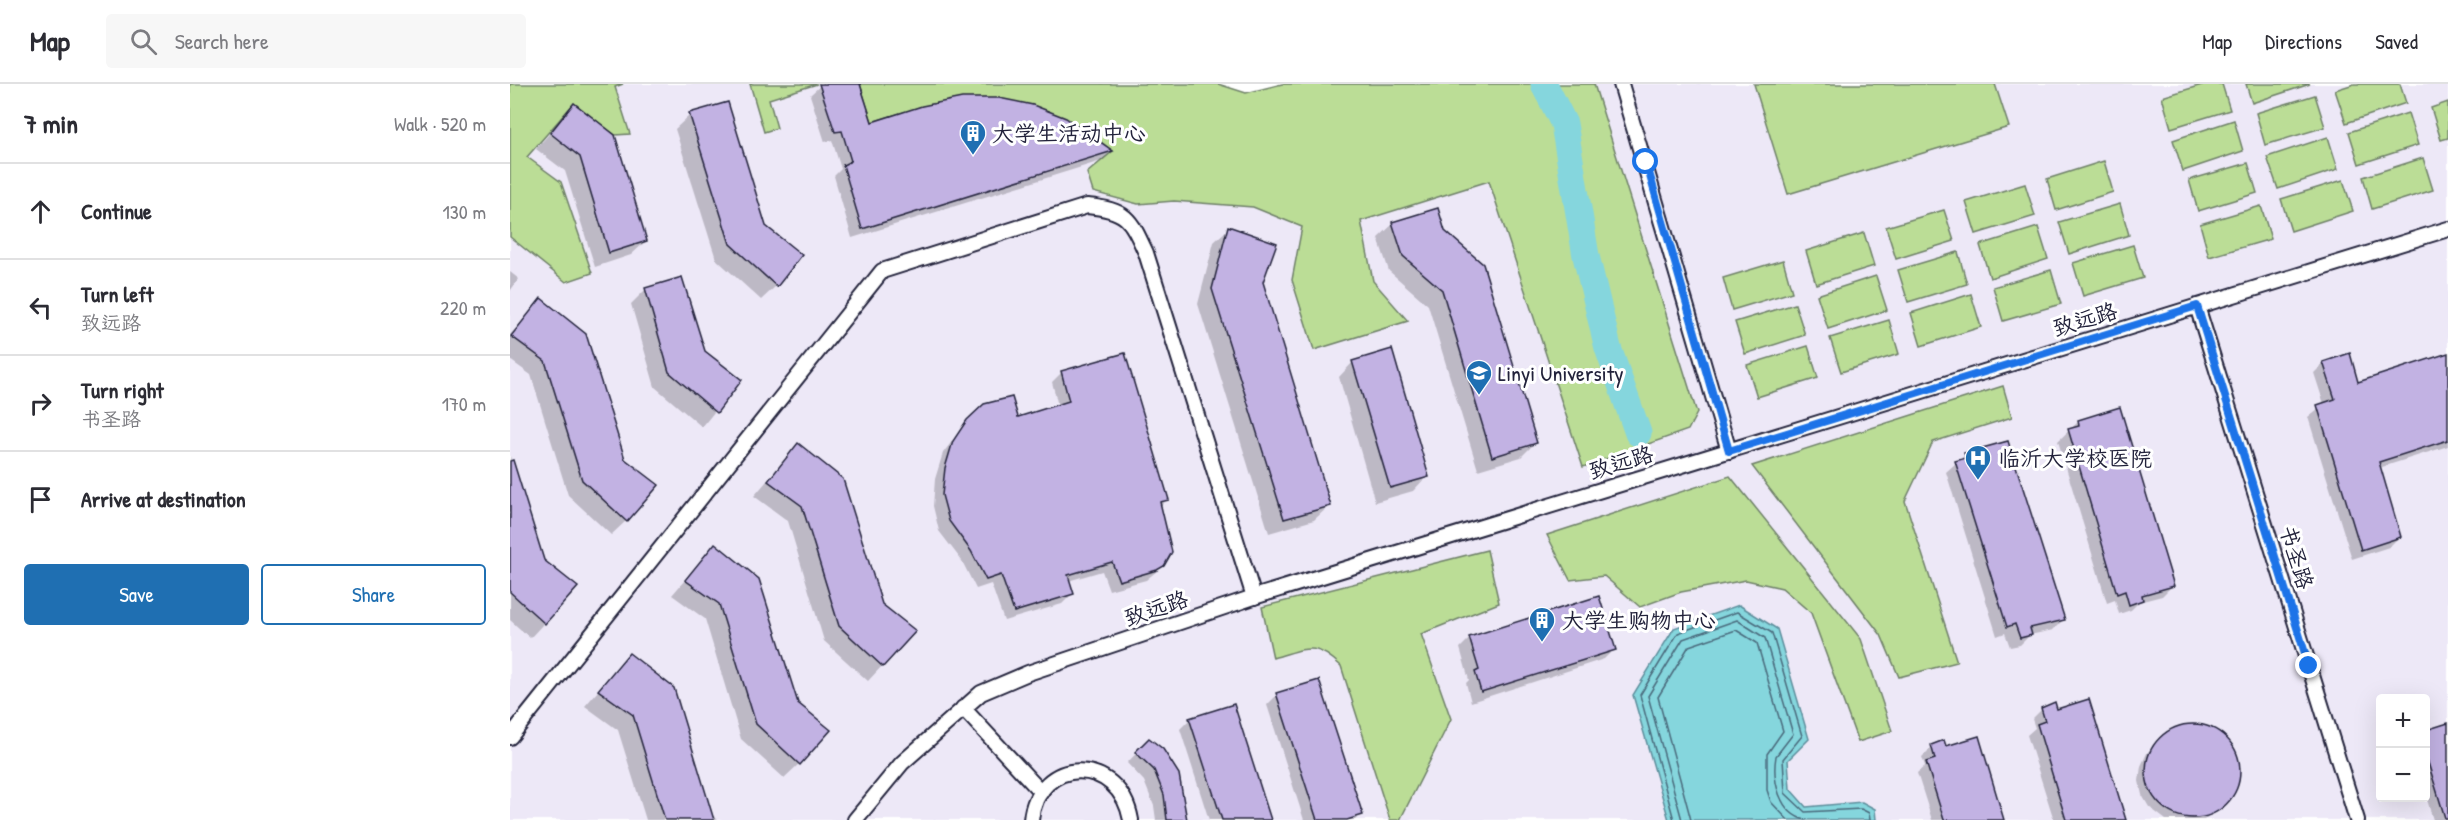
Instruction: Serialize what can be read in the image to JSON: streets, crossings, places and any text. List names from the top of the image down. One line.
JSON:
{"streets":{"street":["致远路","书圣路"]},"crossings":[["致远路","书圣路"]],"places":{"building":["大学生活动中心","大学生购物中心"],"school or university":["Linyi University"],"hospital":["临沂大学校医院"]},"page":{"header":"Map","search":"Search here","nav":["Map","Directions","Saved"],"heading":["7 min","Walk · 520 m"],"list":[["Continue","130 m"],["Turn left","致远路","220 m"],["Turn right","书圣路","170 m"],"Arrive at destination"],"buttons":["Save","Share"],"map_buttons":["+","−"]}}
